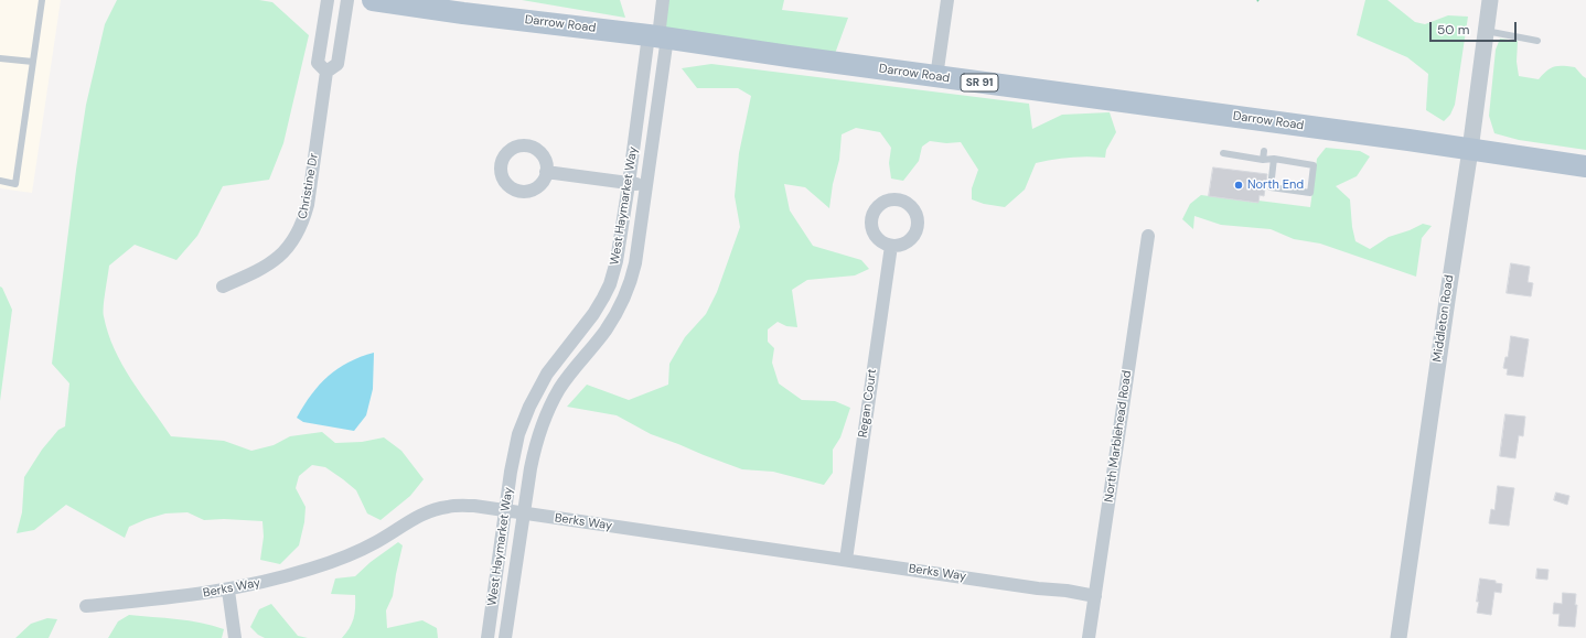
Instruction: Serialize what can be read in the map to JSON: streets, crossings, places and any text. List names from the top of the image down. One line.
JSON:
{"streets":{"main road":["Darrow Road","SR 91"],"street":["Christine Dr","West Haymarket Way","Middleton Road","Regan Court","North Marblehead Road","Berks Way"]},"crossings":[["Darrow Road","West Haymarket Way"],["Darrow Road","Middleton Road"],["West Haymarket Way","Berks Way"],["Regan Court","Berks Way"],["North Marblehead Road","Berks Way"]],"places":["North End"],"scale_bar":"50 m"}
